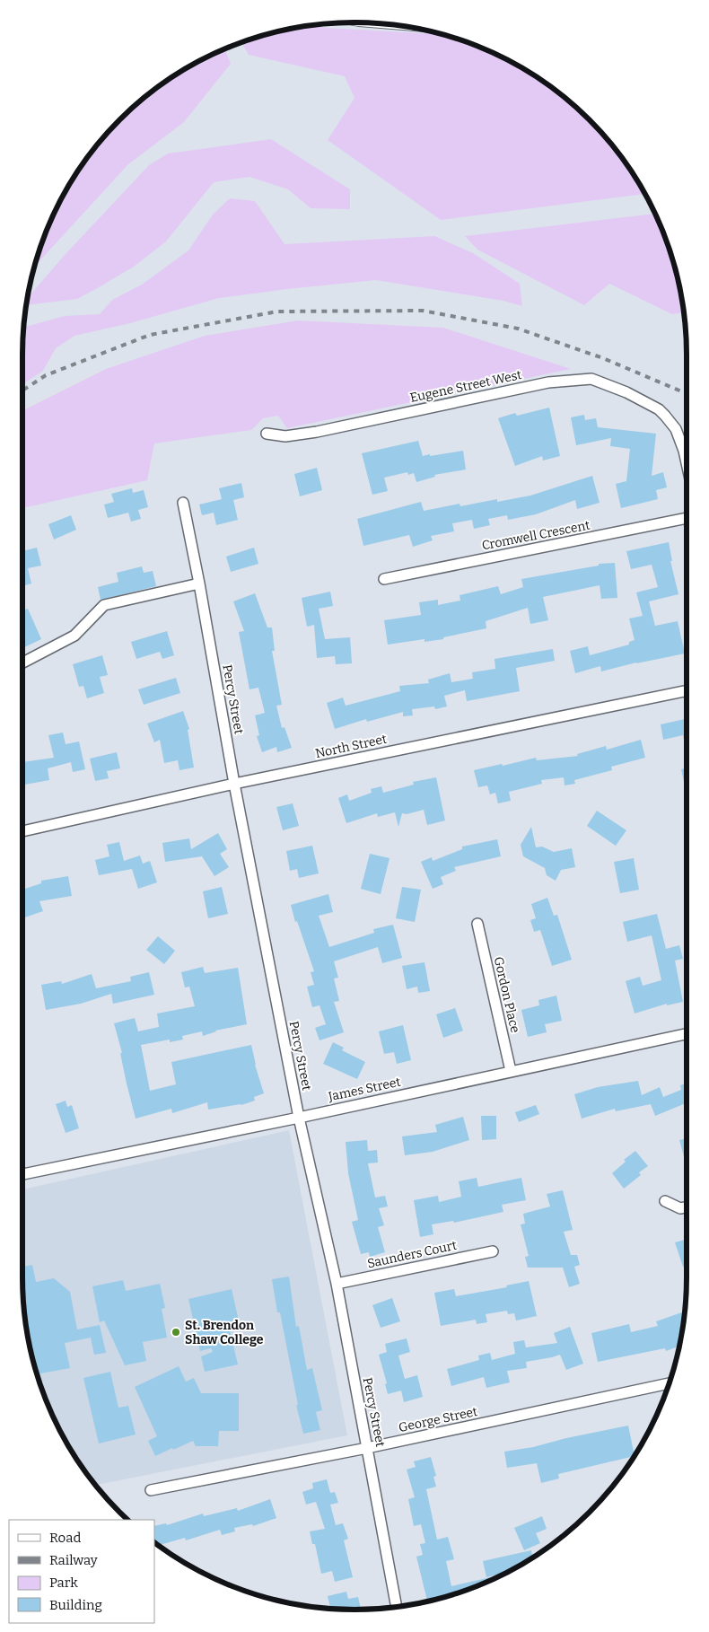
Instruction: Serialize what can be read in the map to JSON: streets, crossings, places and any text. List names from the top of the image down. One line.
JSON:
{"streets":{"street":["Eugene Street West","Cromwell Crescent","Percy Street","North Street","Gordon Place","James Street","Saunders Court","George Street"]},"crossings":[["Percy Street","North Street"],["Percy Street","James Street"],["Percy Street","Saunders Court"],["Percy Street","George Street"],["Gordon Place","James Street"]],"places":["St. Brendon Shaw College"],"legend":["Road","Railway","Park","Building"]}
